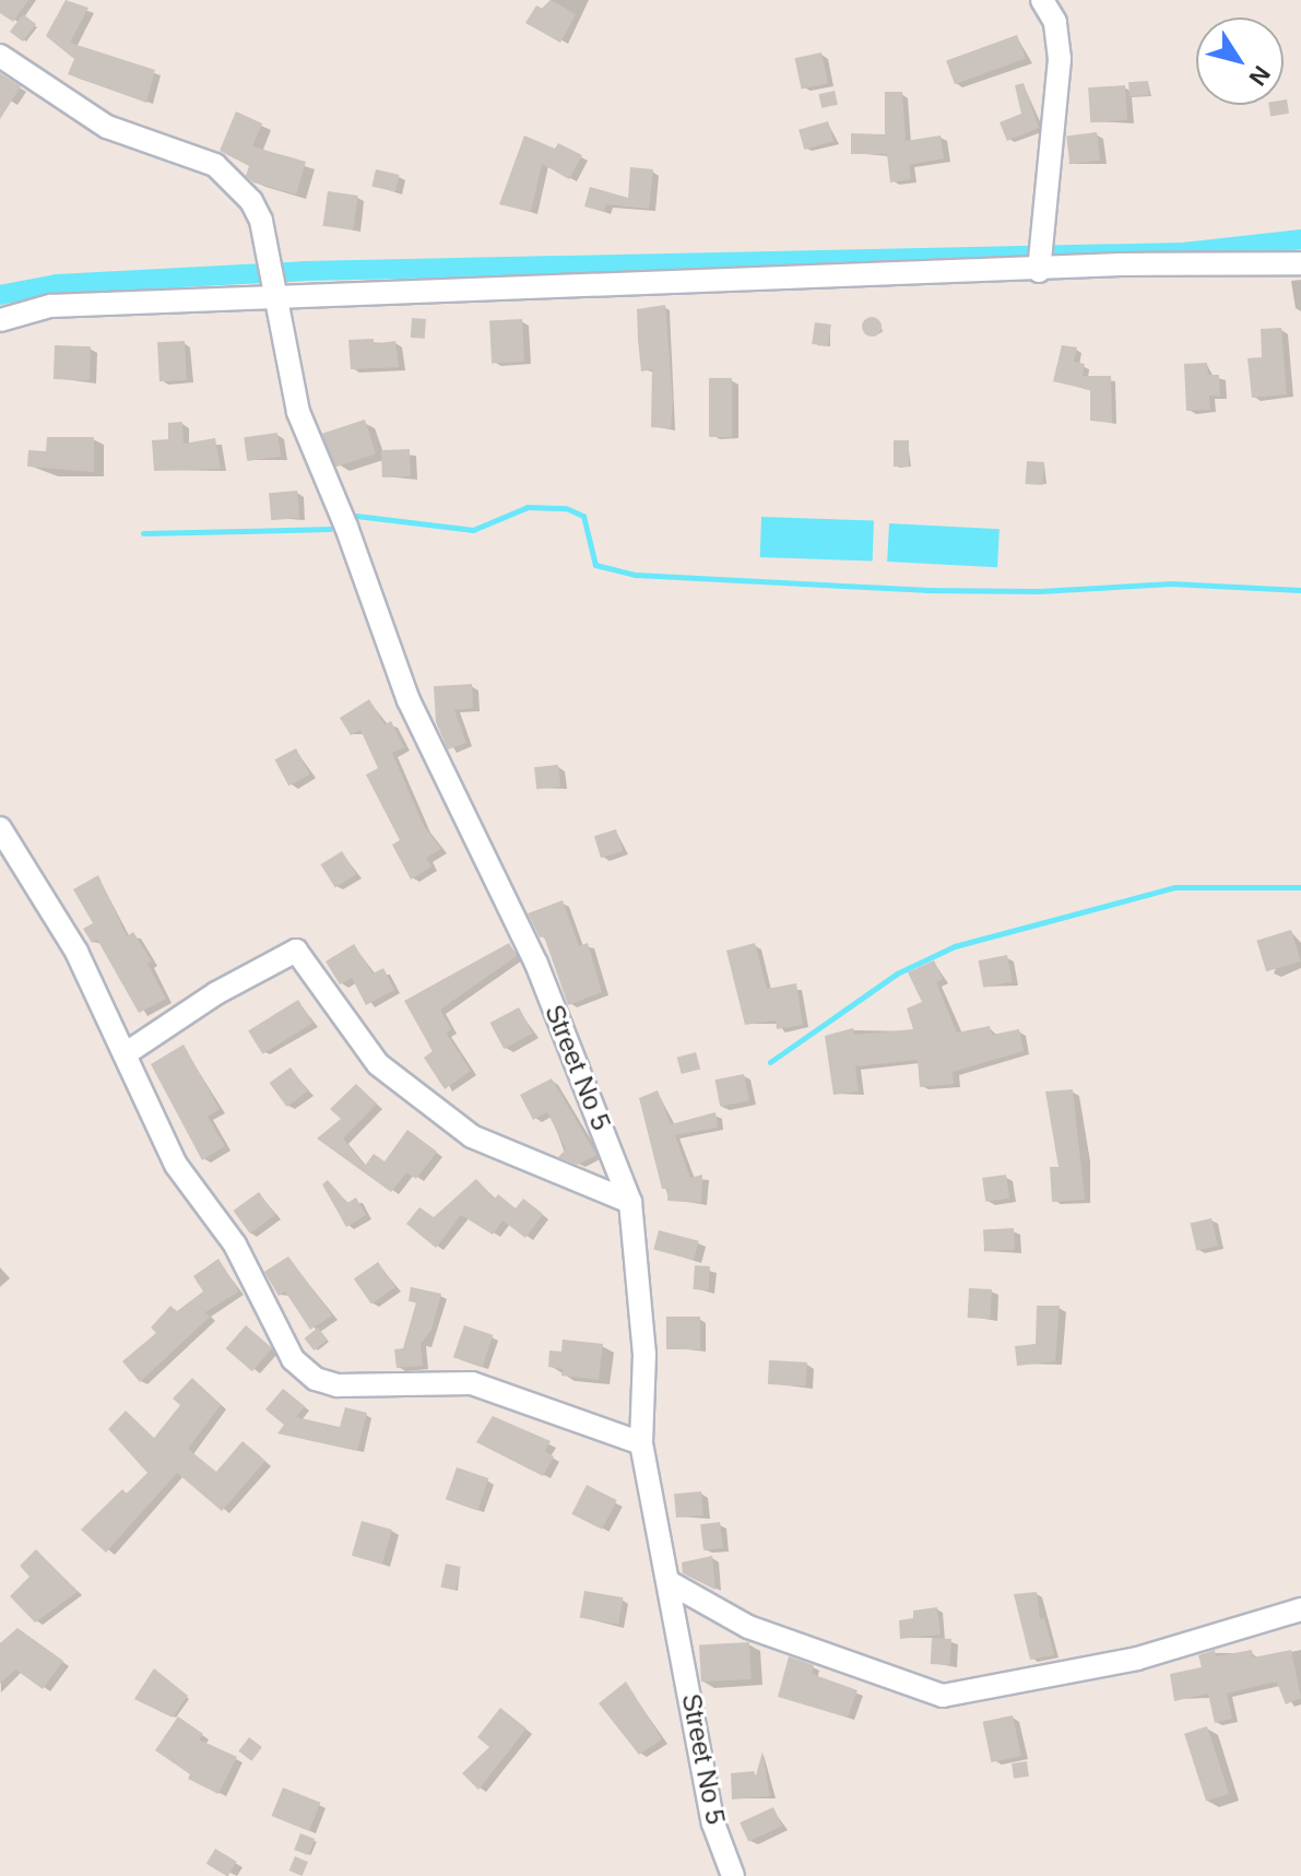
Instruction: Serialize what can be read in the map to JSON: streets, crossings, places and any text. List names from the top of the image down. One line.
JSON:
{"streets":{"street":["Street No 5"]},"north":"bottom right"}
